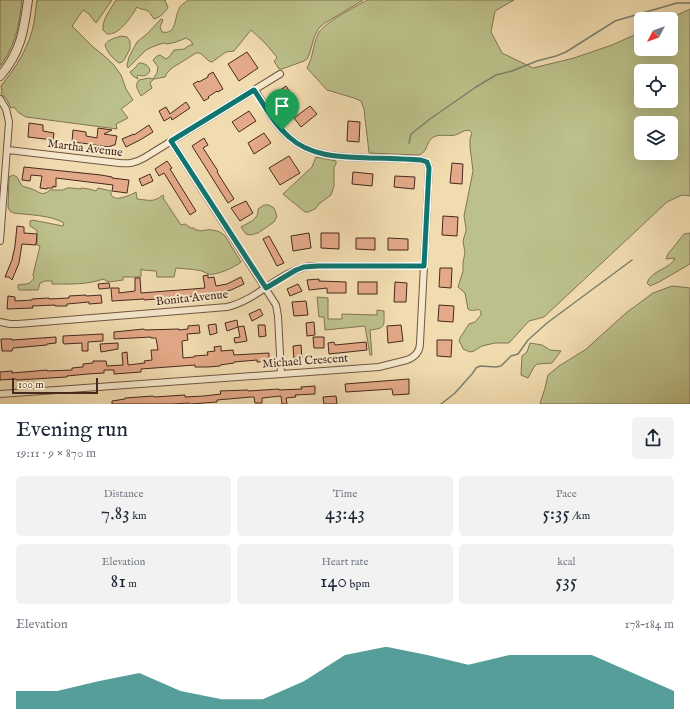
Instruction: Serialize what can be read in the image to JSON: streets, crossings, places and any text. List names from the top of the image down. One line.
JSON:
{"streets":{"street":["Martha Avenue","Bonita Avenue","Michael Crescent"]},"crossings":[["Martha Avenue","Michael Crescent"],["Bonita Avenue","Michael Crescent"]],"scale_bar":"100 m","north":"bottom left","page":{"scale":"100 m","heading":["Evening run","19:11 · 9 × 870 m"],"stats":[["Distance","7.83 km"],["Time","43:43"],["Pace","5:35 /km"],["Elevation","81 m"],["Heart rate","140 bpm"],["kcal","535"]],"chart":["Elevation","178–184 m"]}}
